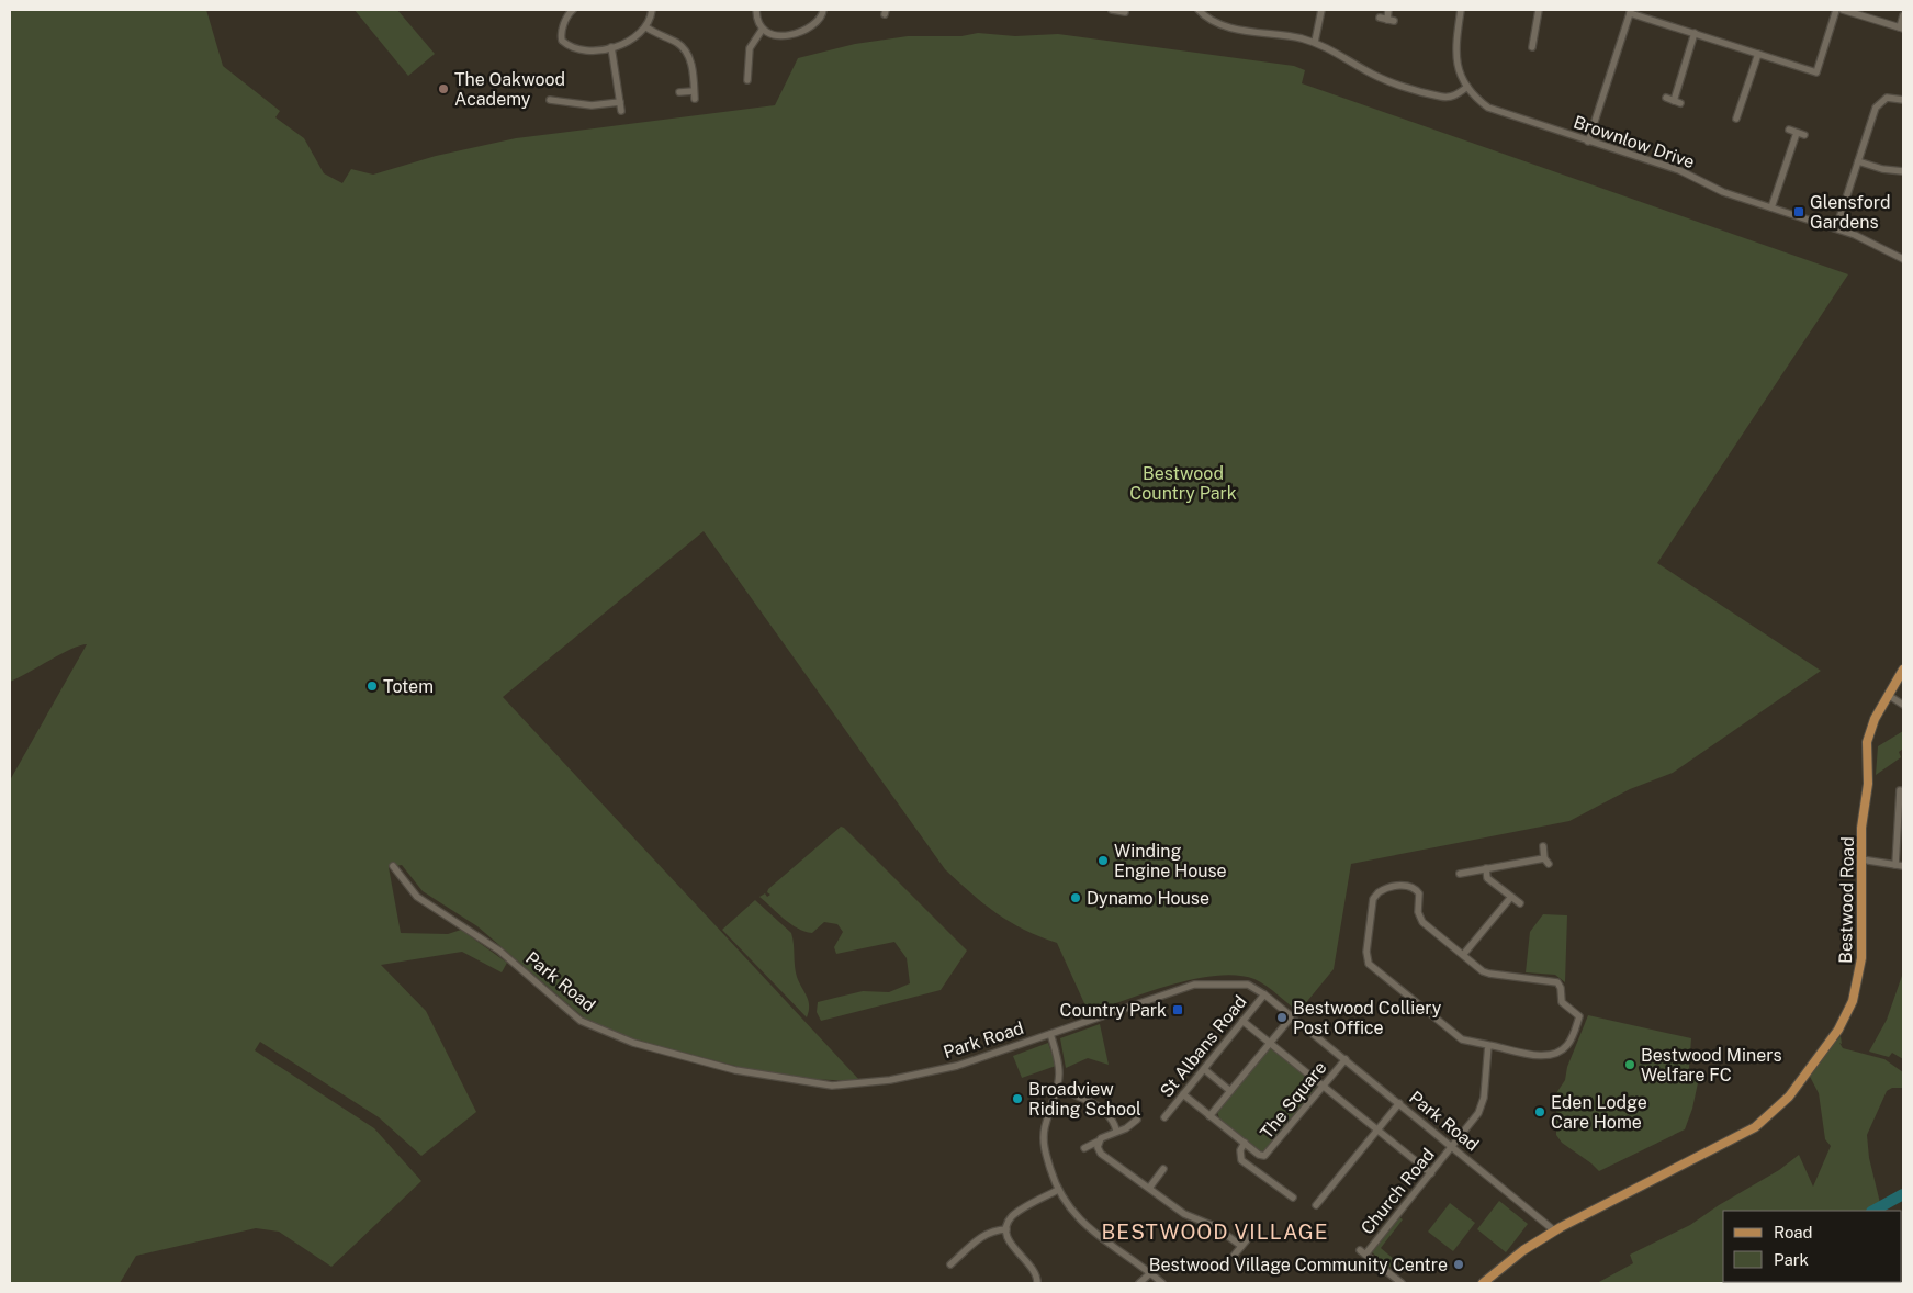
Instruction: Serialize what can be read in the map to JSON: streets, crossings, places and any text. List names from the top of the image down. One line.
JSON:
{"streets":{"main road":["Bestwood Road"],"street":["Brownlow Drive","Park Road","St Albans Road","The Square","Church Road"]},"crossings":[["Bestwood Road","Park Road"],["Park Road","St Albans Road"],["Park Road","The Square"],["Park Road","Church Road"],["St Albans Road","The Square"]],"districts":["BESTWOOD VILLAGE"],"parks":["Bestwood Country Park"],"places":{"other":["The Oakwood Academy","Totem","Winding Engine House","Dynamo House","Bestwood Colliery Post Office","Bestwood Miners Welfare FC","Broadview Riding School","Eden Lodge Care Home","Bestwood Village Community Centre"],"transit":["Glensford Gardens","Country Park"]},"legend":["Road","Park"]}
